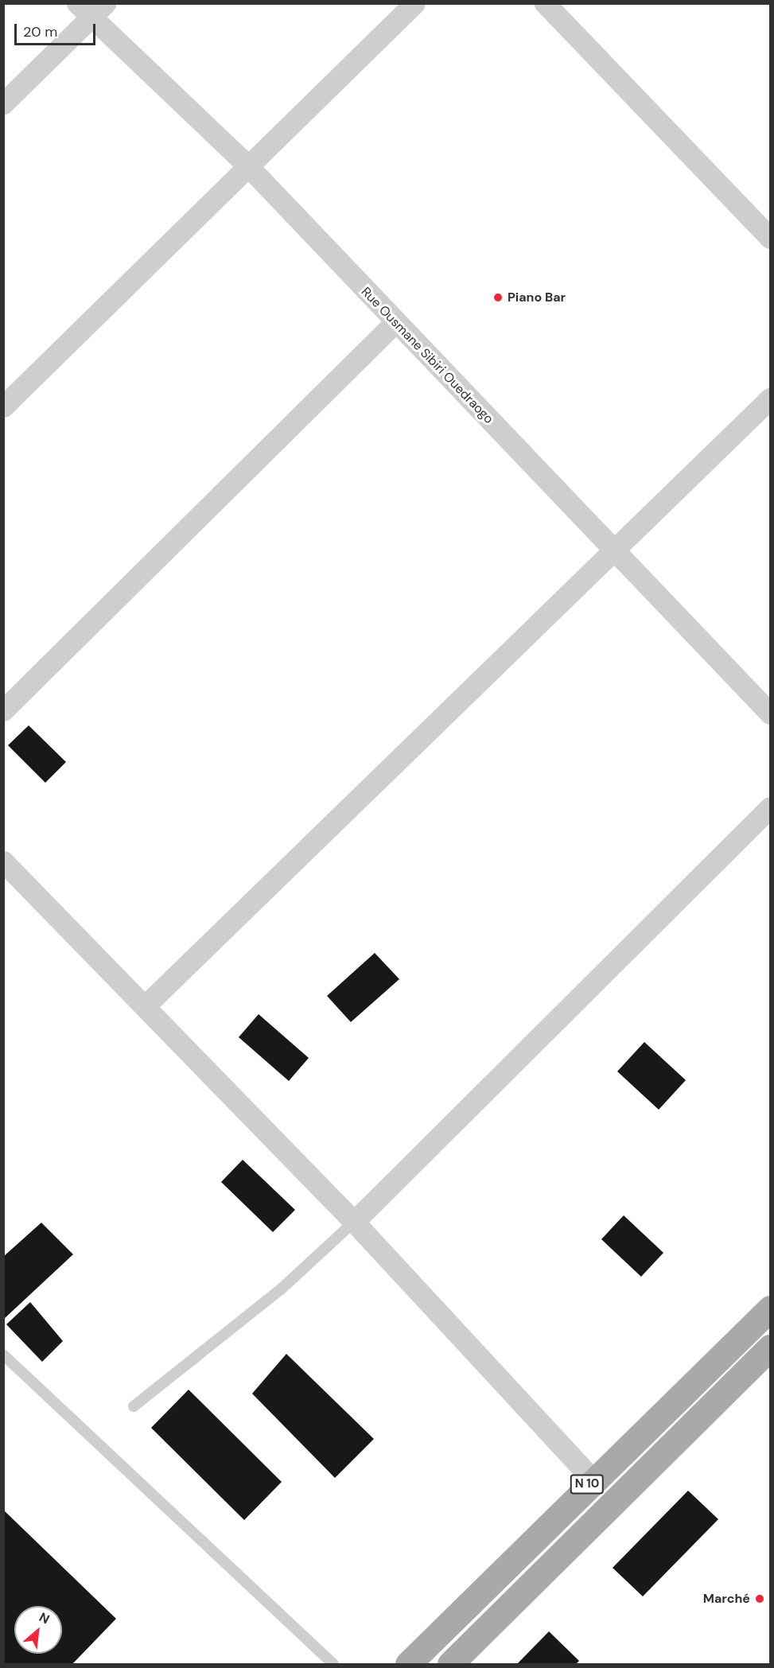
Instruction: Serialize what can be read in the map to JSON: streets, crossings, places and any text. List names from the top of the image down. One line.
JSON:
{"streets":{"main road":["N 10"],"street":["Rue Ousmane Sibiri Ouedraogo"]},"places":["Piano Bar","Marché"],"scale_bar":"20 m","north":"top right"}
